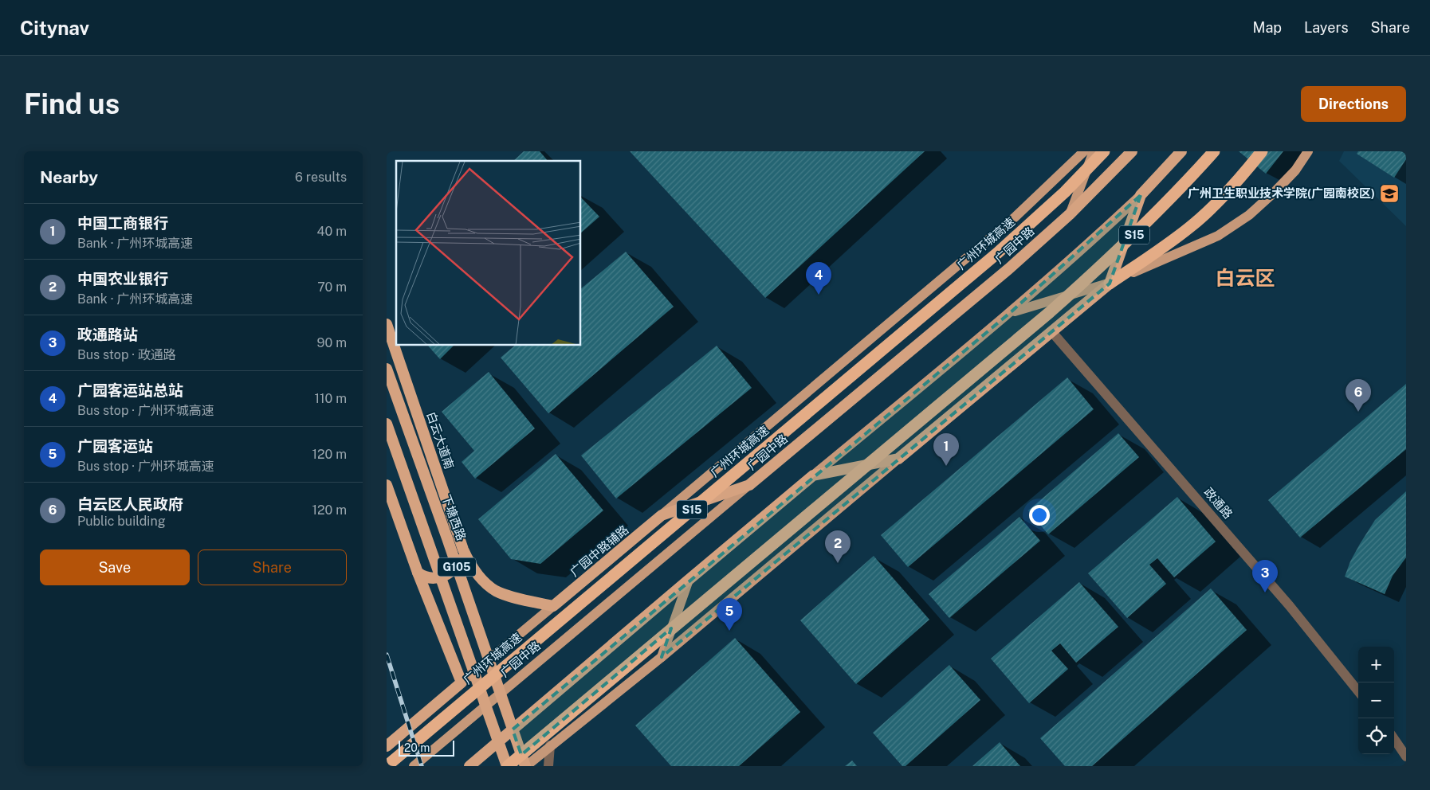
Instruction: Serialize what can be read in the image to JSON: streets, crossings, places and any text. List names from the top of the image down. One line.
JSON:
{"streets":{"highway":["S15","广州环城高速","广园中路","白云大道南","下塘西路","广园中路辅路","G105"],"street":["政通路"]},"crossings":[["S15","G105"],["白云大道南","广园中路辅路"]],"districts":["白云区"],"places":{"school or university":["广州卫生职业技术学院(广园南校区)"]},"scale_bar":"20 m","page":{"header":"Citynav","nav":["Map","Layers","Share"],"buttons":["Directions",["Save","Share"]],"title":"Find us","heading":["Nearby","6 results"],"list":[{"mark":"1","name":"中国工商银行","note":"Bank · 广州环城高速","value":"40 m"},{"mark":"2","name":"中国农业银行","note":"Bank · 广州环城高速","value":"70 m"},{"mark":"3","name":"政通路站","note":"Bus stop · 政通路","value":"90 m"},{"mark":"4","name":"广园客运站总站","note":"Bus stop · 广州环城高速","value":"110 m"},{"mark":"5","name":"广园客运站","note":"Bus stop · 广州环城高速","value":"120 m"},{"mark":"6","name":"白云区人民政府","note":"Public building","value":"120 m"}],"pins":["4","6","1","2","3","5"],"map_buttons":["+","−"],"scale":"20 m"}}
